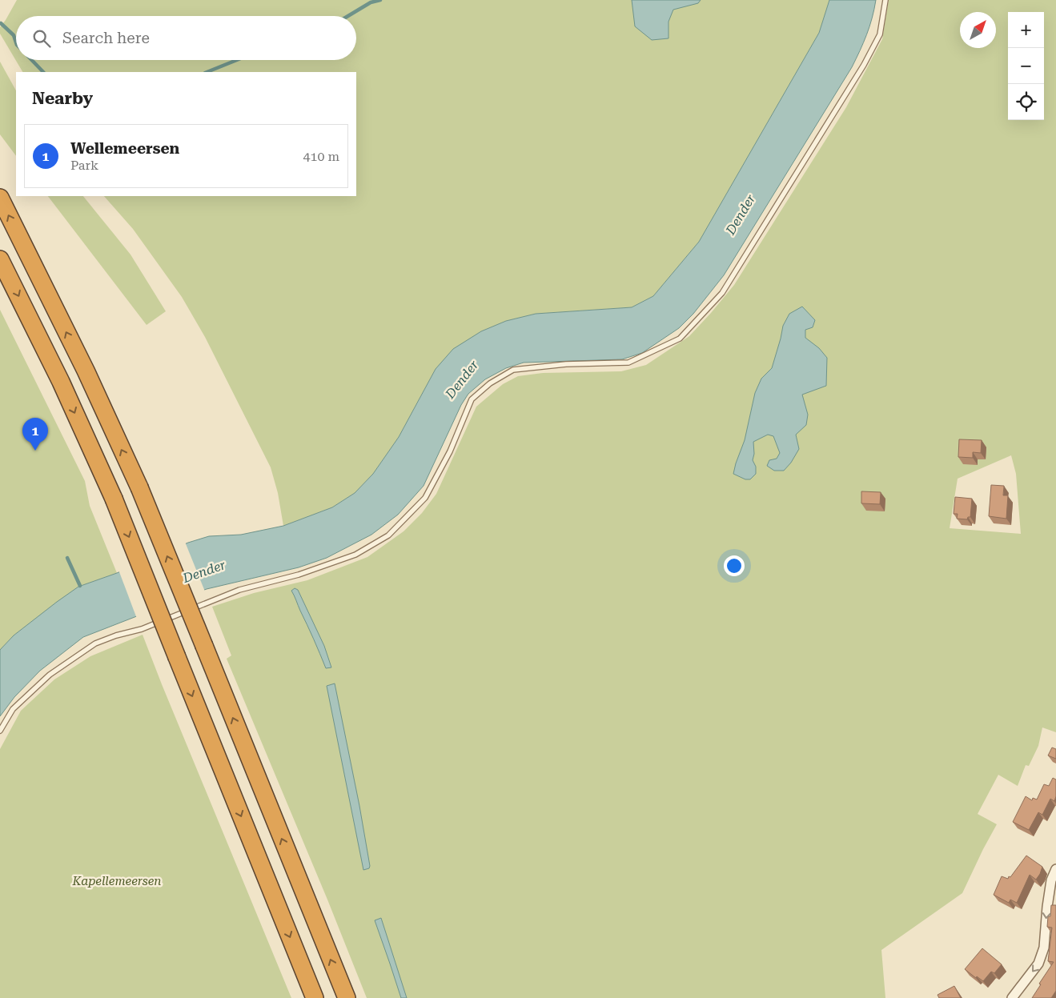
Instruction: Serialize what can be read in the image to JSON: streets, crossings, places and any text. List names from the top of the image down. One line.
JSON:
{"water":["Dender"],"parks":["Kapellemeersen"],"north":"top right","page":{"map_buttons":["+","−"],"search":"Search here","heading":"Nearby","list":[{"mark":"1","name":"Wellemeersen","note":"Park","value":"410 m"}],"pins":"1"}}
